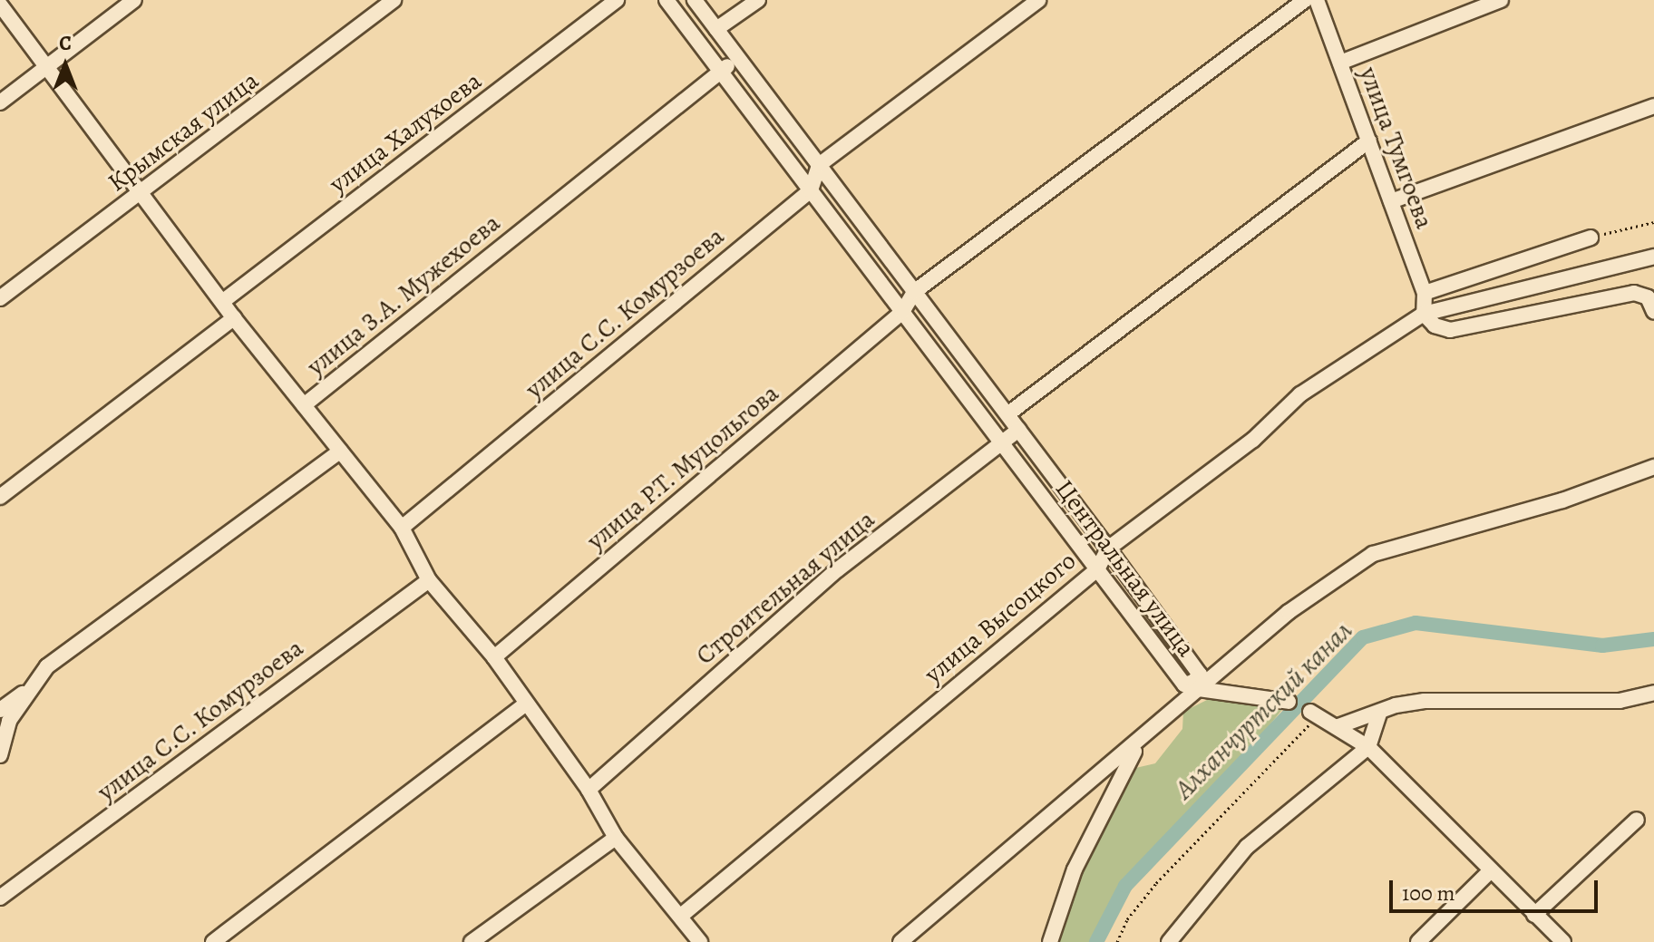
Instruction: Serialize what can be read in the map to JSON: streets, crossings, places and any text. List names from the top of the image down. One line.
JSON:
{"streets":{"street":["Крымская улица","улица Халухоева","улица Тумгоева","улица З.А. Мужехоева","улица С.С. Комурзоева","улица Р.Т. Муцольгова","Центральная улица","Строительная улица","улица Высоцкого"]},"crossings":[["улица Тумгоева","улица Высоцкого"],["улица З.А. Мужехоева","улица С.С. Комурзоева"],["улица З.А. Мужехоева","улица Р.Т. Муцольгова"],["улица З.А. Мужехоева","Центральная улица"],["улица З.А. Мужехоева","Строительная улица"],["улица З.А. Мужехоева","улица Высоцкого"],["улица С.С. Комурзоева","Центральная улица"],["улица Р.Т. Муцольгова","Центральная улица"],["Центральная улица","Строительная улица"],["Центральная улица","улица Высоцкого"]],"water":["Алханчуртский канал"],"scale_bar":"100 m","north":"top"}
